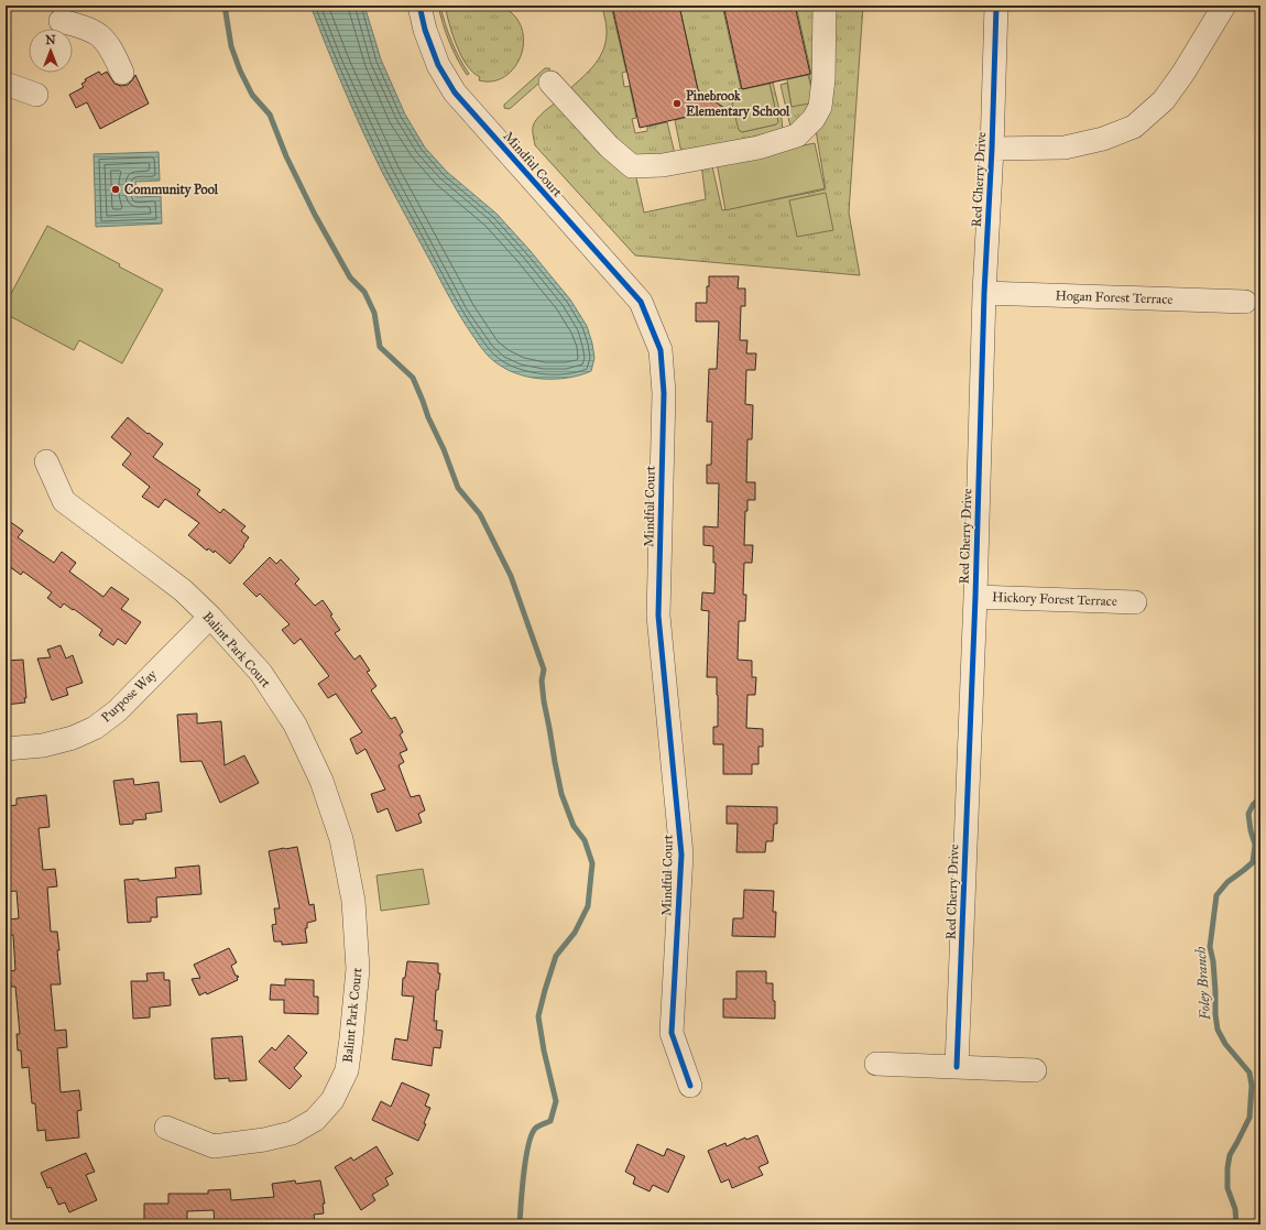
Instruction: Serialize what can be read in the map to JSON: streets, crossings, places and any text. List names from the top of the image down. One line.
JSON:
{"streets":{"street":["Mindful Court","Red Cherry Drive","Hogan Forest Terrace","Hickory Forest Terrace","Balint Park Court","Purpose Way"]},"crossings":[["Red Cherry Drive","Hogan Forest Terrace"],["Red Cherry Drive","Hickory Forest Terrace"],["Balint Park Court","Purpose Way"]],"water":["Foley Branch"],"places":["Pinebrook Elementary School","Community Pool"],"north":"top"}
